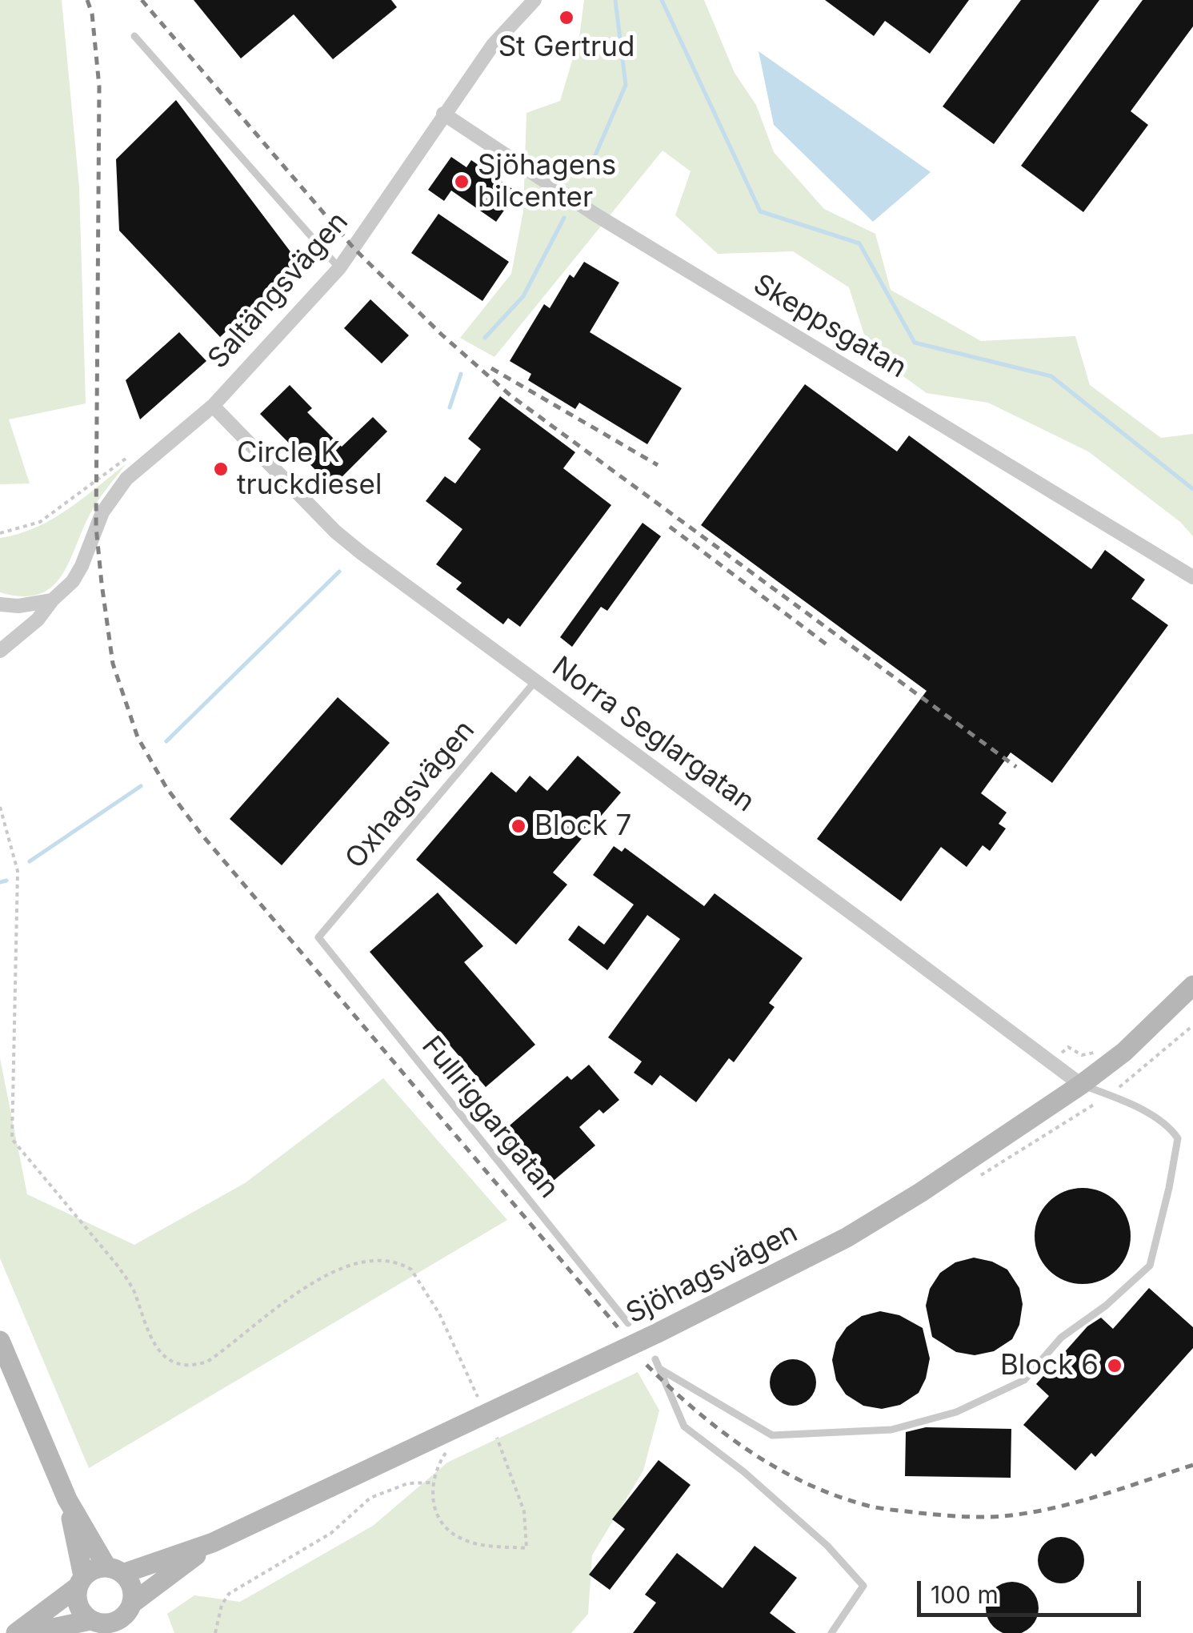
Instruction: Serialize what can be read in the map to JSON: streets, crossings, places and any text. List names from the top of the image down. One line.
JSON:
{"streets":{"main road":["Sjöhagsvägen"],"street":["Saltängsvägen","Skeppsgatan","Norra Seglargatan"],"lane":["Oxhagsvägen","Fullriggargatan"]},"crossings":[["Saltängsvägen","Skeppsgatan"],["Saltängsvägen","Norra Seglargatan"],["Norra Seglargatan","Oxhagsvägen"],["Norra Seglargatan","Sjöhagsvägen"],["Oxhagsvägen","Fullriggargatan"]],"places":["St Gertrud","Sjöhagens bilcenter","Circle K truckdiesel","Block 7","Block 6"],"scale_bar":"100 m"}
